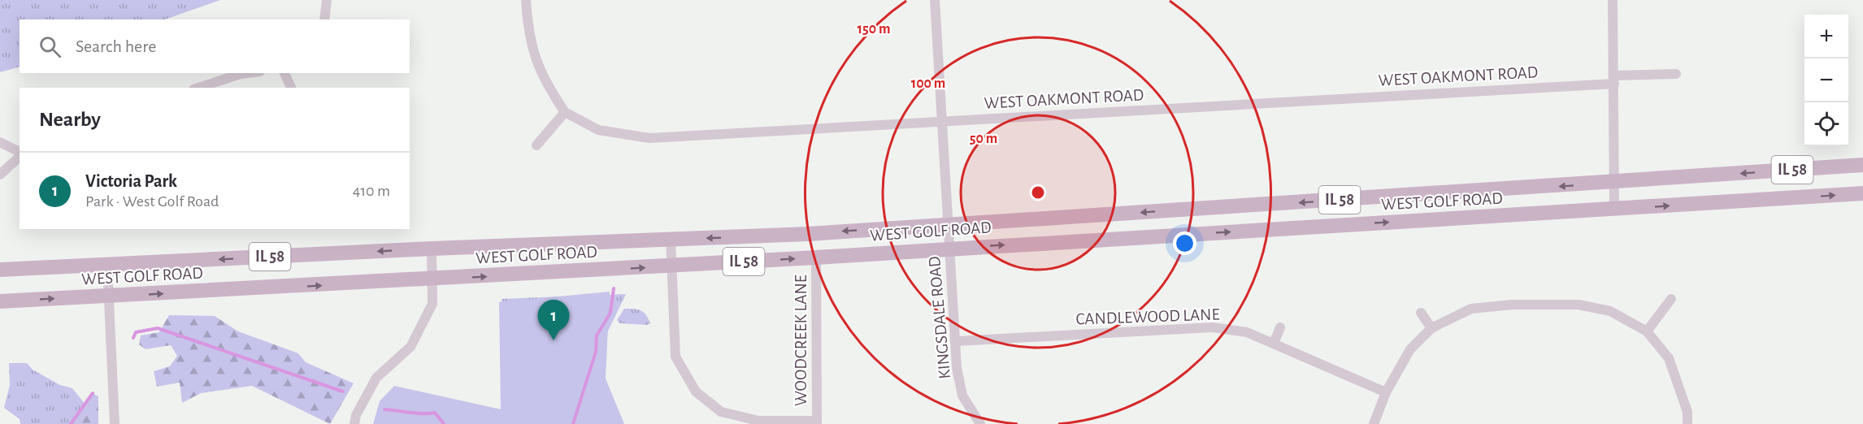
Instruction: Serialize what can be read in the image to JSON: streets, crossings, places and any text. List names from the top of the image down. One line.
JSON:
{"streets":{"main road":["IL 58","WEST GOLF ROAD"],"street":["WEST OAKMONT ROAD","CANDLEWOOD LANE","KINGSDALE ROAD","WOODCREEK LANE"]},"crossings":[["WEST OAKMONT ROAD","KINGSDALE ROAD"],["WEST GOLF ROAD","KINGSDALE ROAD"],["WEST GOLF ROAD","WOODCREEK LANE"],["CANDLEWOOD LANE","KINGSDALE ROAD"]],"page":{"map_buttons":["+","−"],"search":"Search here","heading":"Nearby","list":[{"mark":"1","name":"Victoria Park","note":"Park · West Golf Road","value":"410 m"}],"pins":"1"},"rings":["150 m","100 m","50 m"]}
